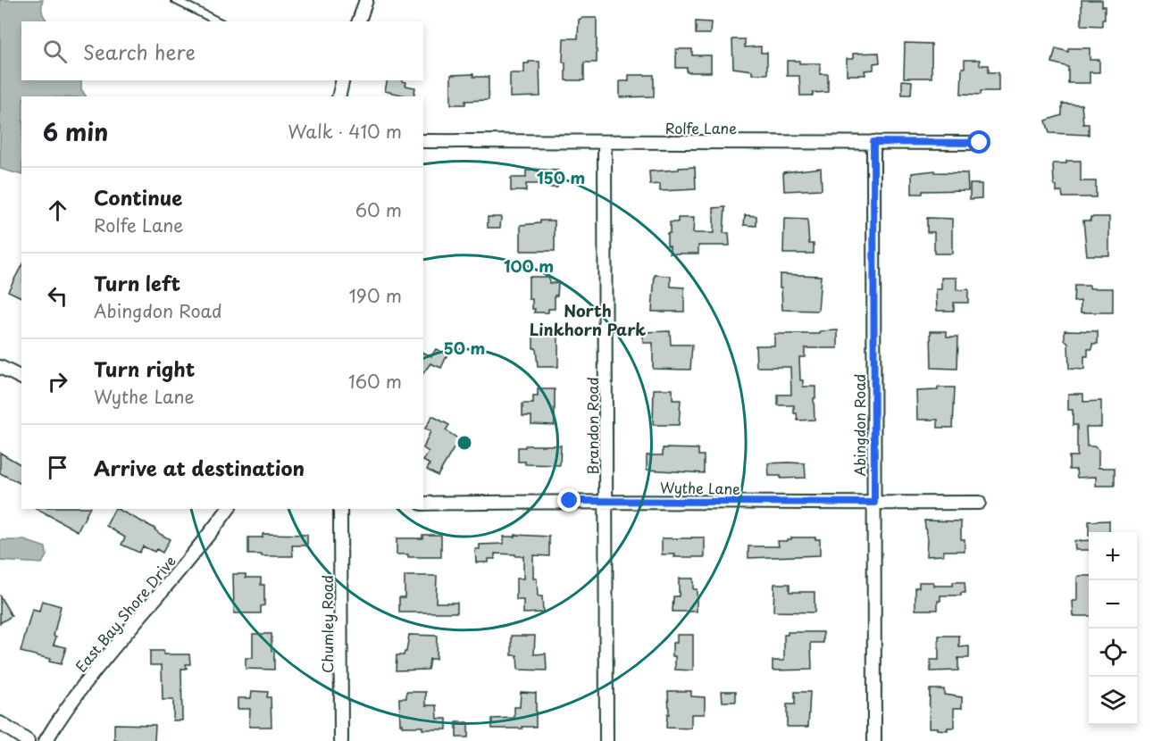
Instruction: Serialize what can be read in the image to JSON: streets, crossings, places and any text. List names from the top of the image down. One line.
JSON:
{"streets":{"street":["Rolfe Lane","Abingdon Road","Brandon Road","Wythe Lane","East Bay Shore Drive","Chumley Road"]},"crossings":[["Rolfe Lane","Abingdon Road"],["Rolfe Lane","Brandon Road"],["Abingdon Road","Wythe Lane"],["Brandon Road","Wythe Lane"]],"districts":["North Linkhorn Park"],"page":{"search":"Search here","heading":["6 min","Walk · 410 m"],"list":[["Continue","Rolfe Lane","60 m"],["Turn left","Abingdon Road","190 m"],["Turn right","Wythe Lane","160 m"],"Arrive at destination"],"map_buttons":["+","−"]},"rings":["150 m","100 m","50 m"]}
